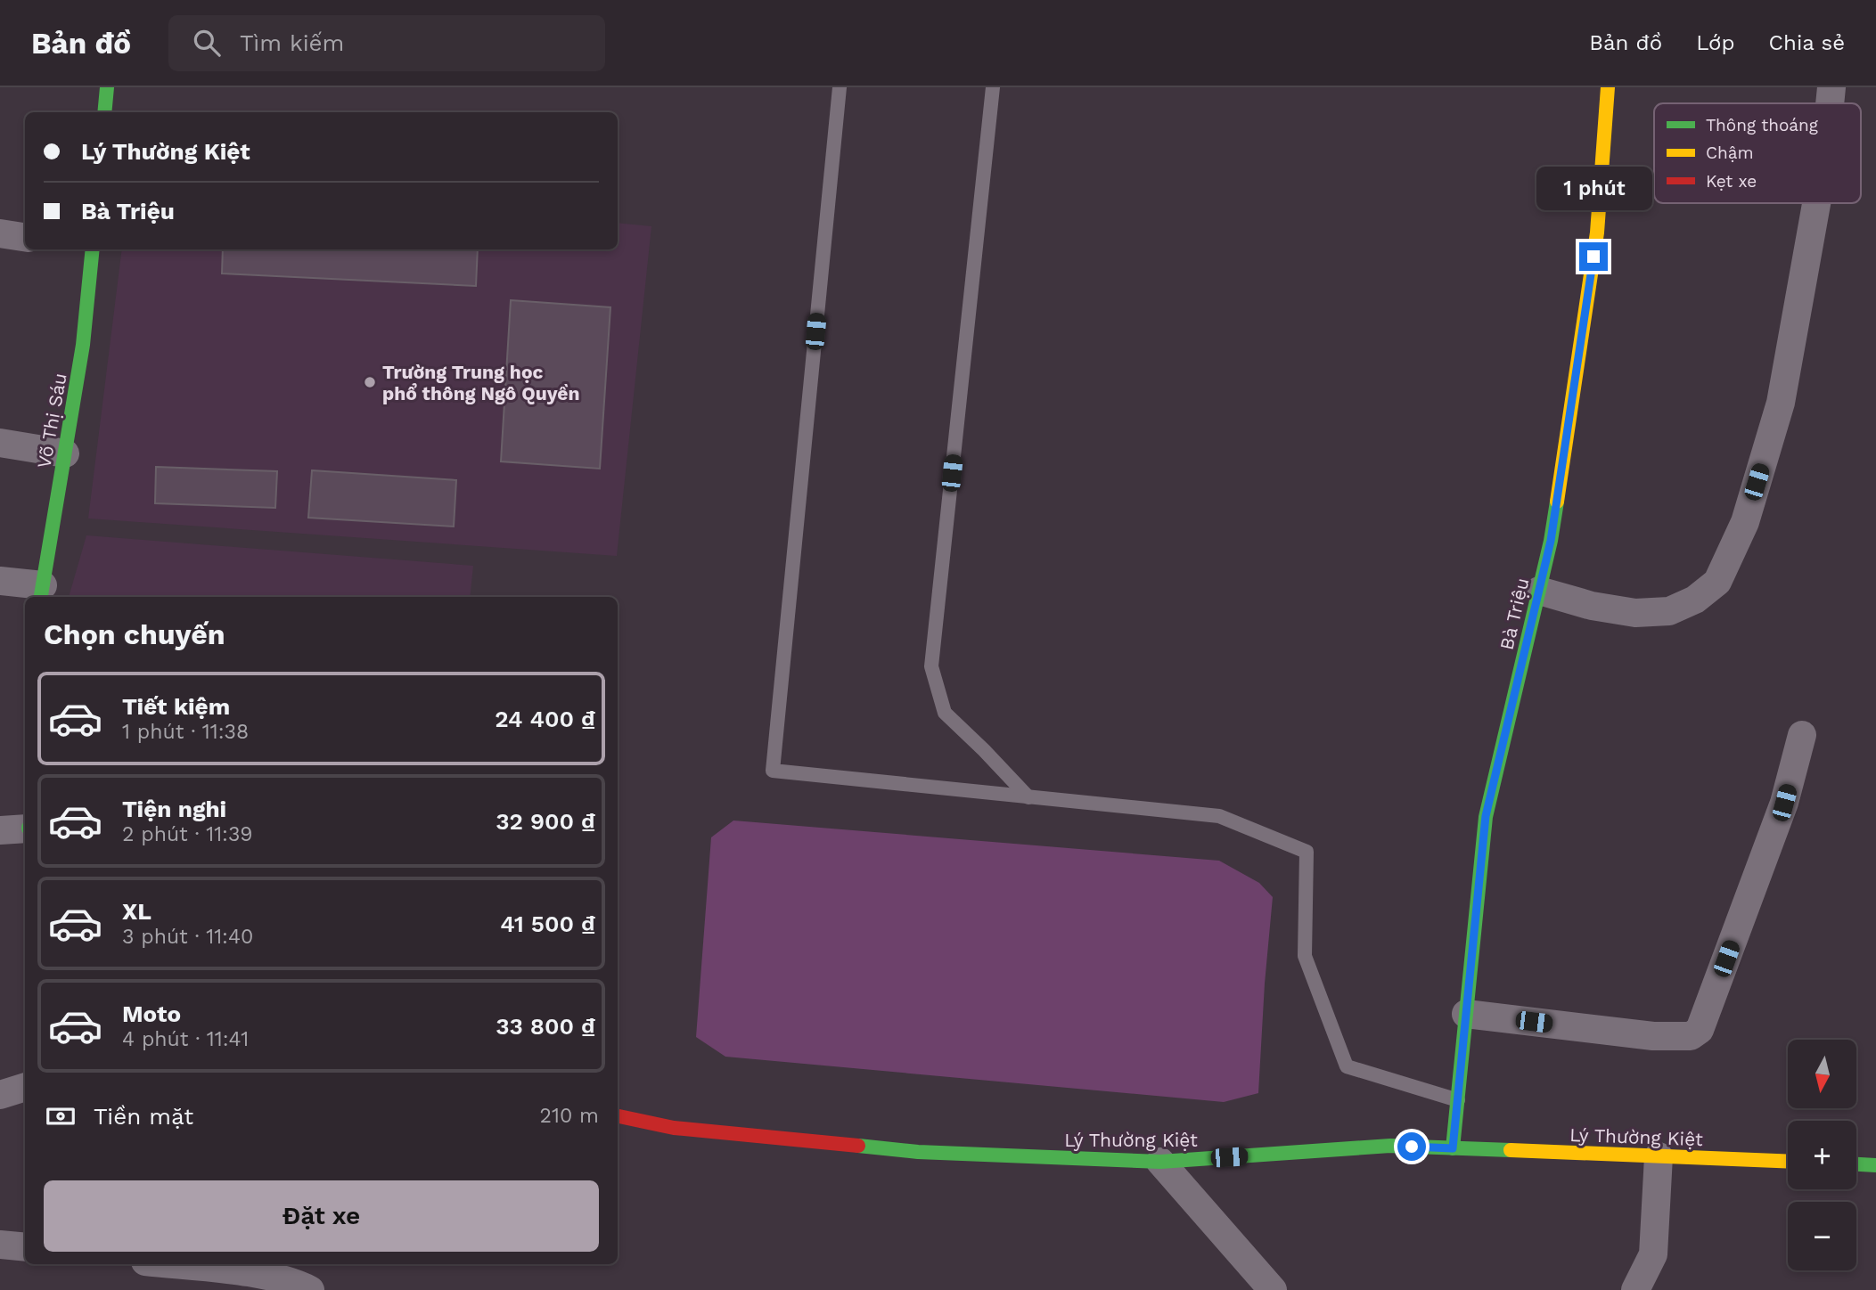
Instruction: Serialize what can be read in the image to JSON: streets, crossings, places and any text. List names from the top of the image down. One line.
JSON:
{"streets":{"street":["Võ Thị Sáu","Bà Triệu","Lý Thường Kiệt"]},"crossings":[["Bà Triệu","Lý Thường Kiệt"]],"places":["Trường Trung học phổ thông Ngô Quyền"],"legend":["Thông thoáng","Chậm","Kẹt xe"],"north":"bottom","page":{"header":"Bản đồ","search":"Tìm kiếm","nav":["Bản đồ","Lớp","Chia sẻ"],"banner":["Lý Thường Kiệt","Bà Triệu"],"bubble":"1 phút","heading":"Chọn chuyến","list":[{"name":"Tiết kiệm","note":"1 phút · 11:38","value":"24 400 ₫"},{"name":"Tiện nghi","note":"2 phút · 11:39","value":"32 900 ₫"},{"name":"XL","note":"3 phút · 11:40","value":"41 500 ₫"},{"name":"Moto","note":"4 phút · 11:41","value":"33 800 ₫"}],"map_buttons":["+","−"],"pay":["Tiền mặt","210 m"],"buttons":"Đặt xe"}}
